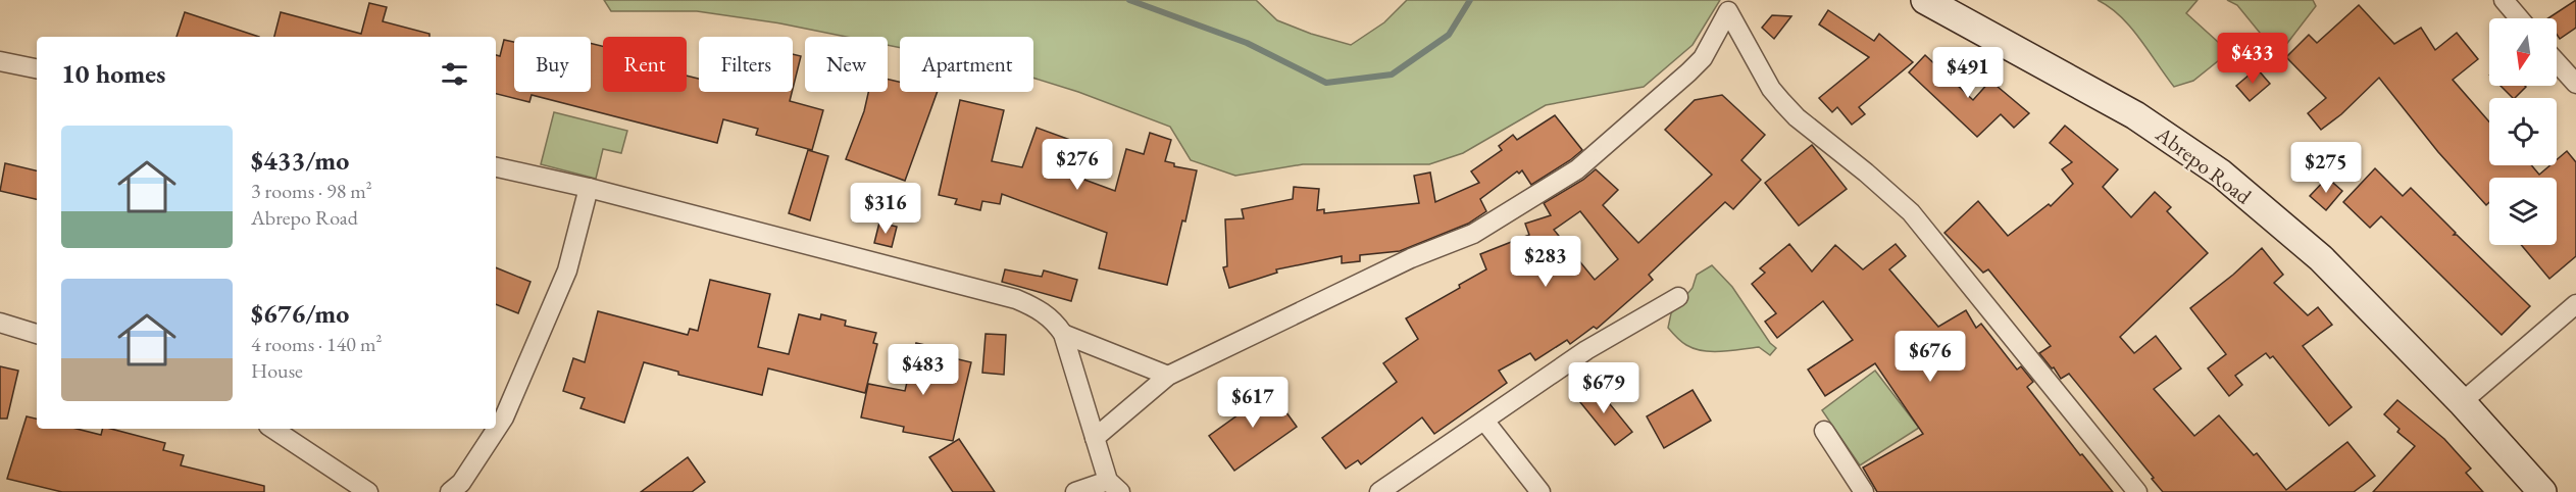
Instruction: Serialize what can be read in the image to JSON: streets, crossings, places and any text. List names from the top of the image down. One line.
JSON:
{"streets":{"main road":["Abrepo Road"]},"north":"bottom","page":{"price":["$433","$491","$276","$275","$316","$283","$676","$483","$679","$617"],"chip":["Buy","Rent","Filters","New","Apartment"],"heading":"10 homes","list":[{"name":"$433/mo","note":"3 rooms · 98 m² · Abrepo Road"},{"name":"$676/mo","note":"4 rooms · 140 m² · House"}]}}
